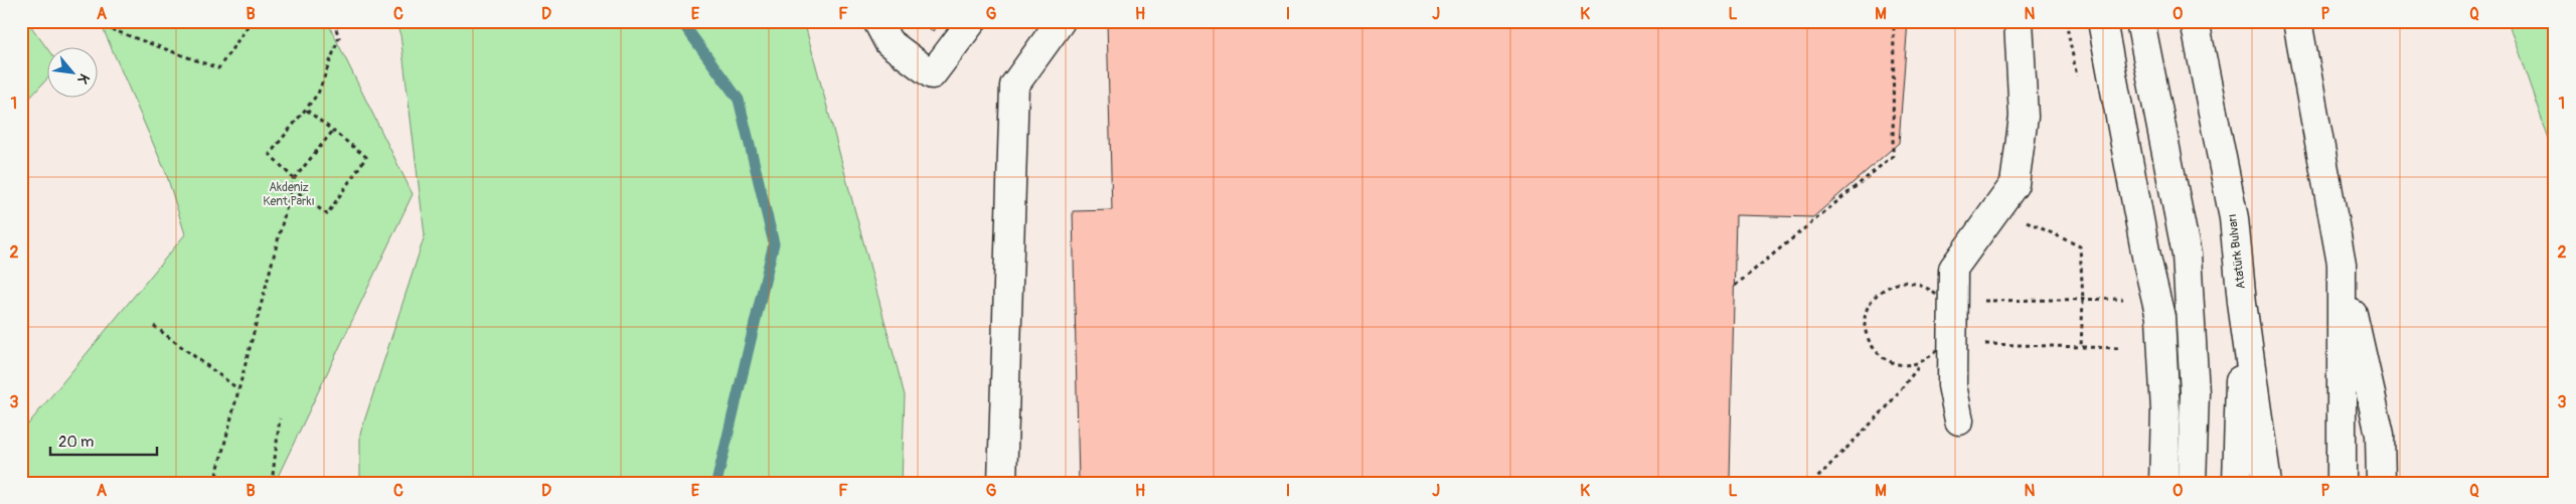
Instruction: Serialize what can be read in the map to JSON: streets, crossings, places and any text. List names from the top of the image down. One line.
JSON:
{"streets":{"main road":["Atatürk Bulvarı"]},"parks":["Akdeniz Kent Parkı"],"scale_bar":"20 m","north":"bottom right","grid":{"columns":["A","B","C","D","E","F","G","H","I","J","K","L","M","N","O","P","Q"],"rows":["1","2","3"]}}
